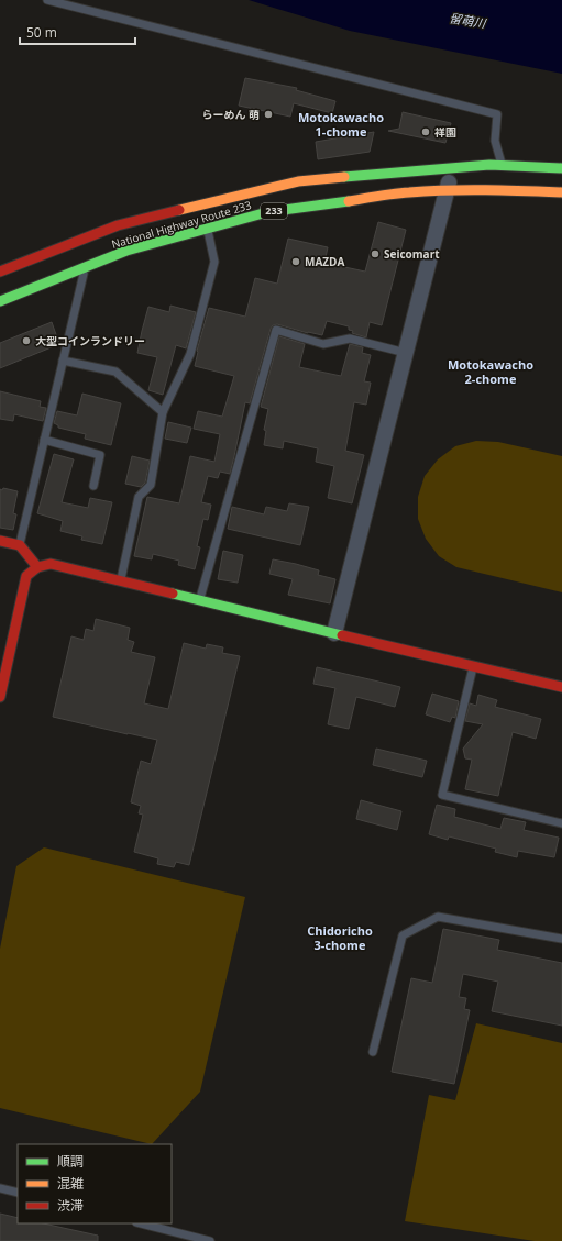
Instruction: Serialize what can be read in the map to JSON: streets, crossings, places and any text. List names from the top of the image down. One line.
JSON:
{"streets":{"main road":["233","National Highway Route 233"]},"districts":["Motokawacho 1-chome","Motokawacho 2-chome","Chidoricho 3-chome"],"water":["留萌川"],"places":["らーめん 萌","祥園","Seicomart","MAZDA","大型コインランドリー"],"legend":["順調","混雑","渋滞"],"scale_bar":"50 m"}
